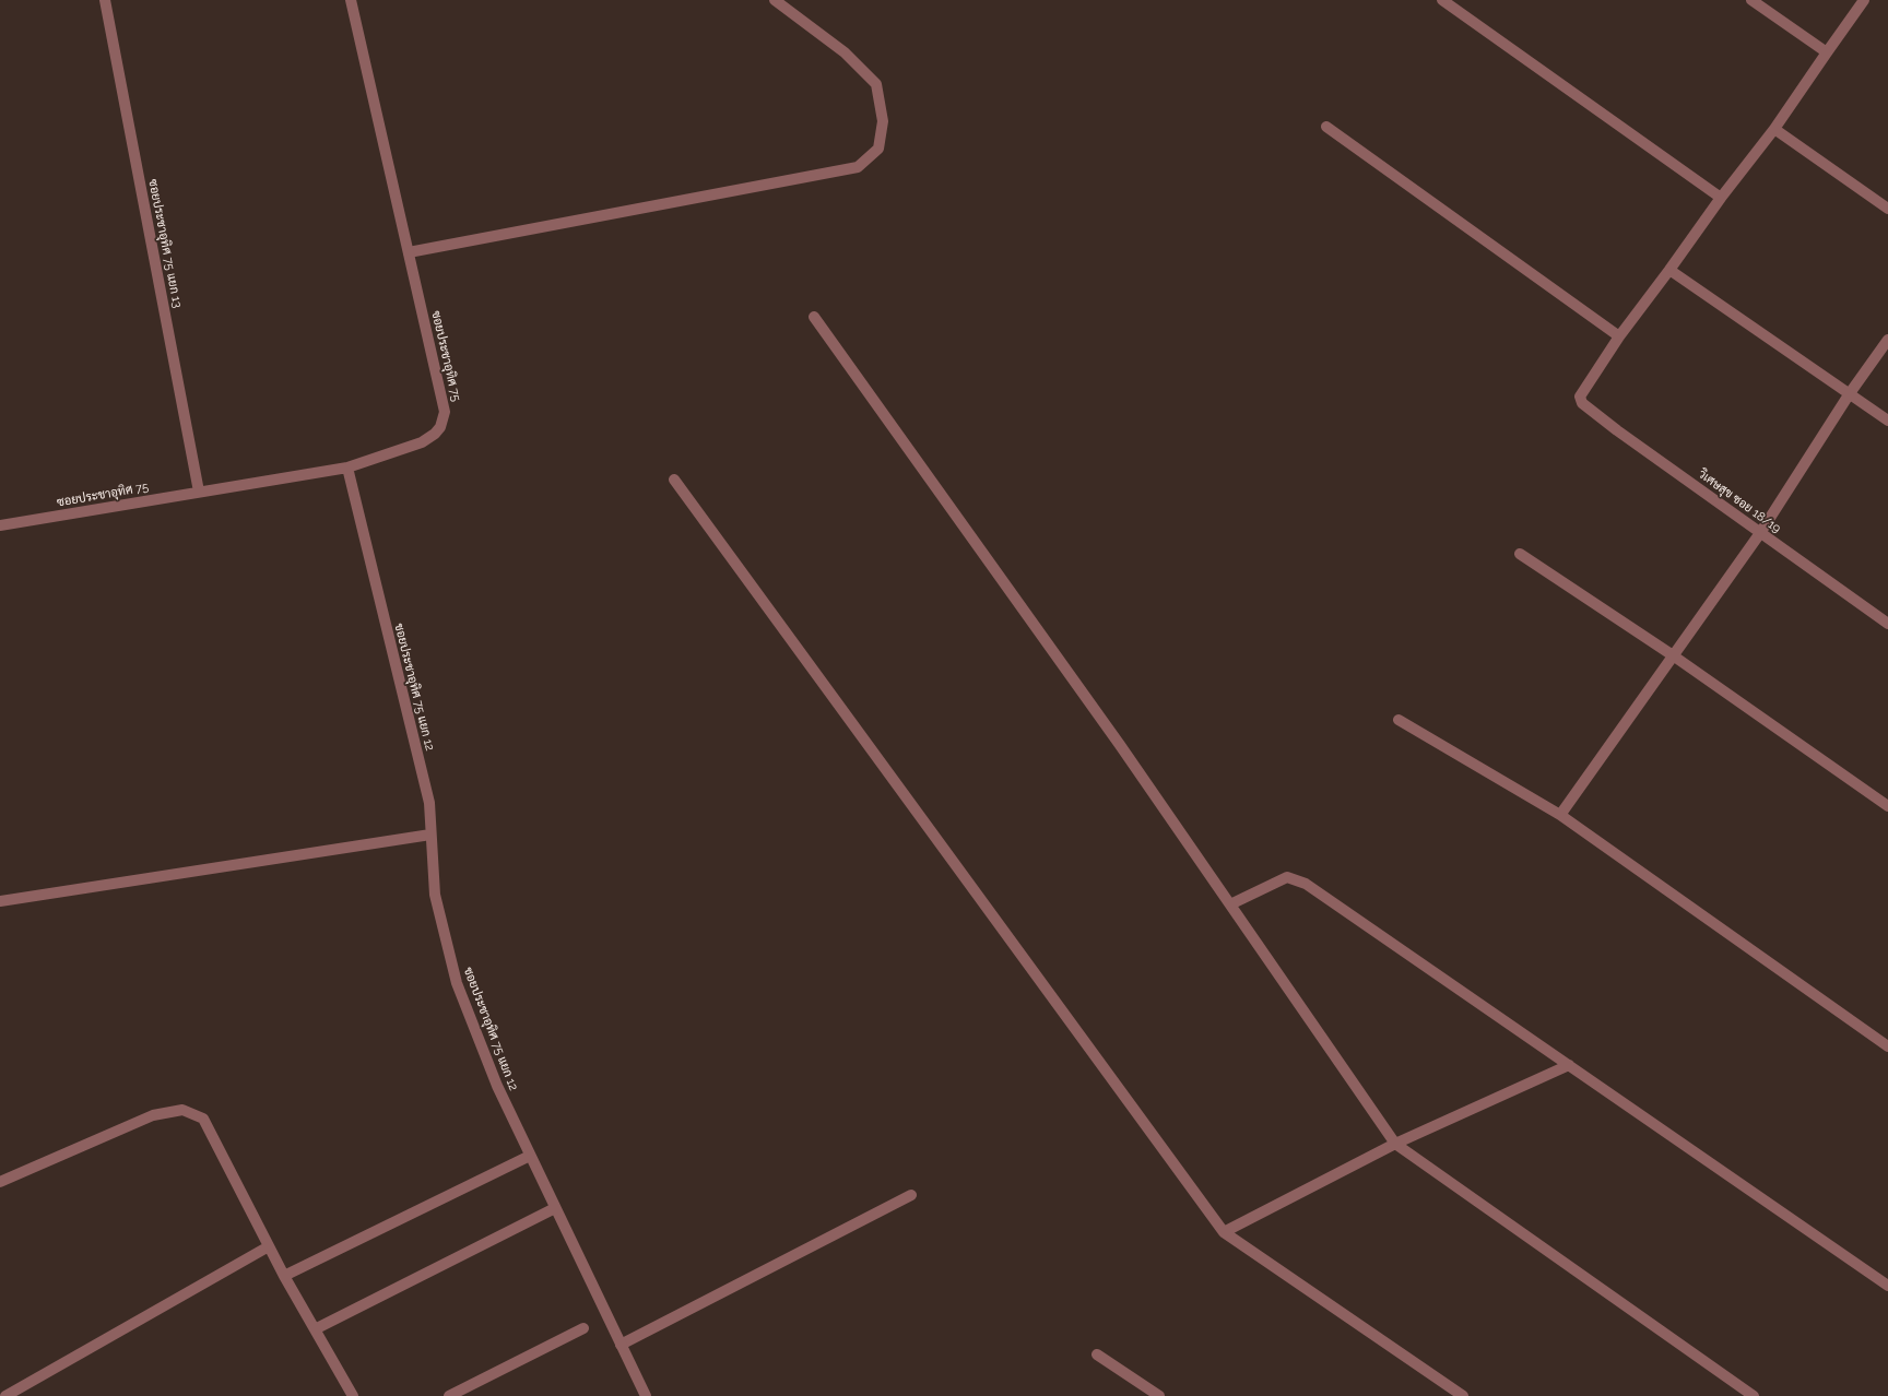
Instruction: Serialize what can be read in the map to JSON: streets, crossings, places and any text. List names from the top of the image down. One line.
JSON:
{"streets":{"street":["ซอยประชาอุทิศ 75 แยก 13","ซอยประชาอุทิศ 75","วิเศษสุข ซอย 18/19","ชอยประชาอุทิศ 75 แยก 12"]},"crossings":[["ซอยประชาอุทิศ 75 แยก 13","ซอยประชาอุทิศ 75"],["ซอยประชาอุทิศ 75","ชอยประชาอุทิศ 75 แยก 12"]]}
